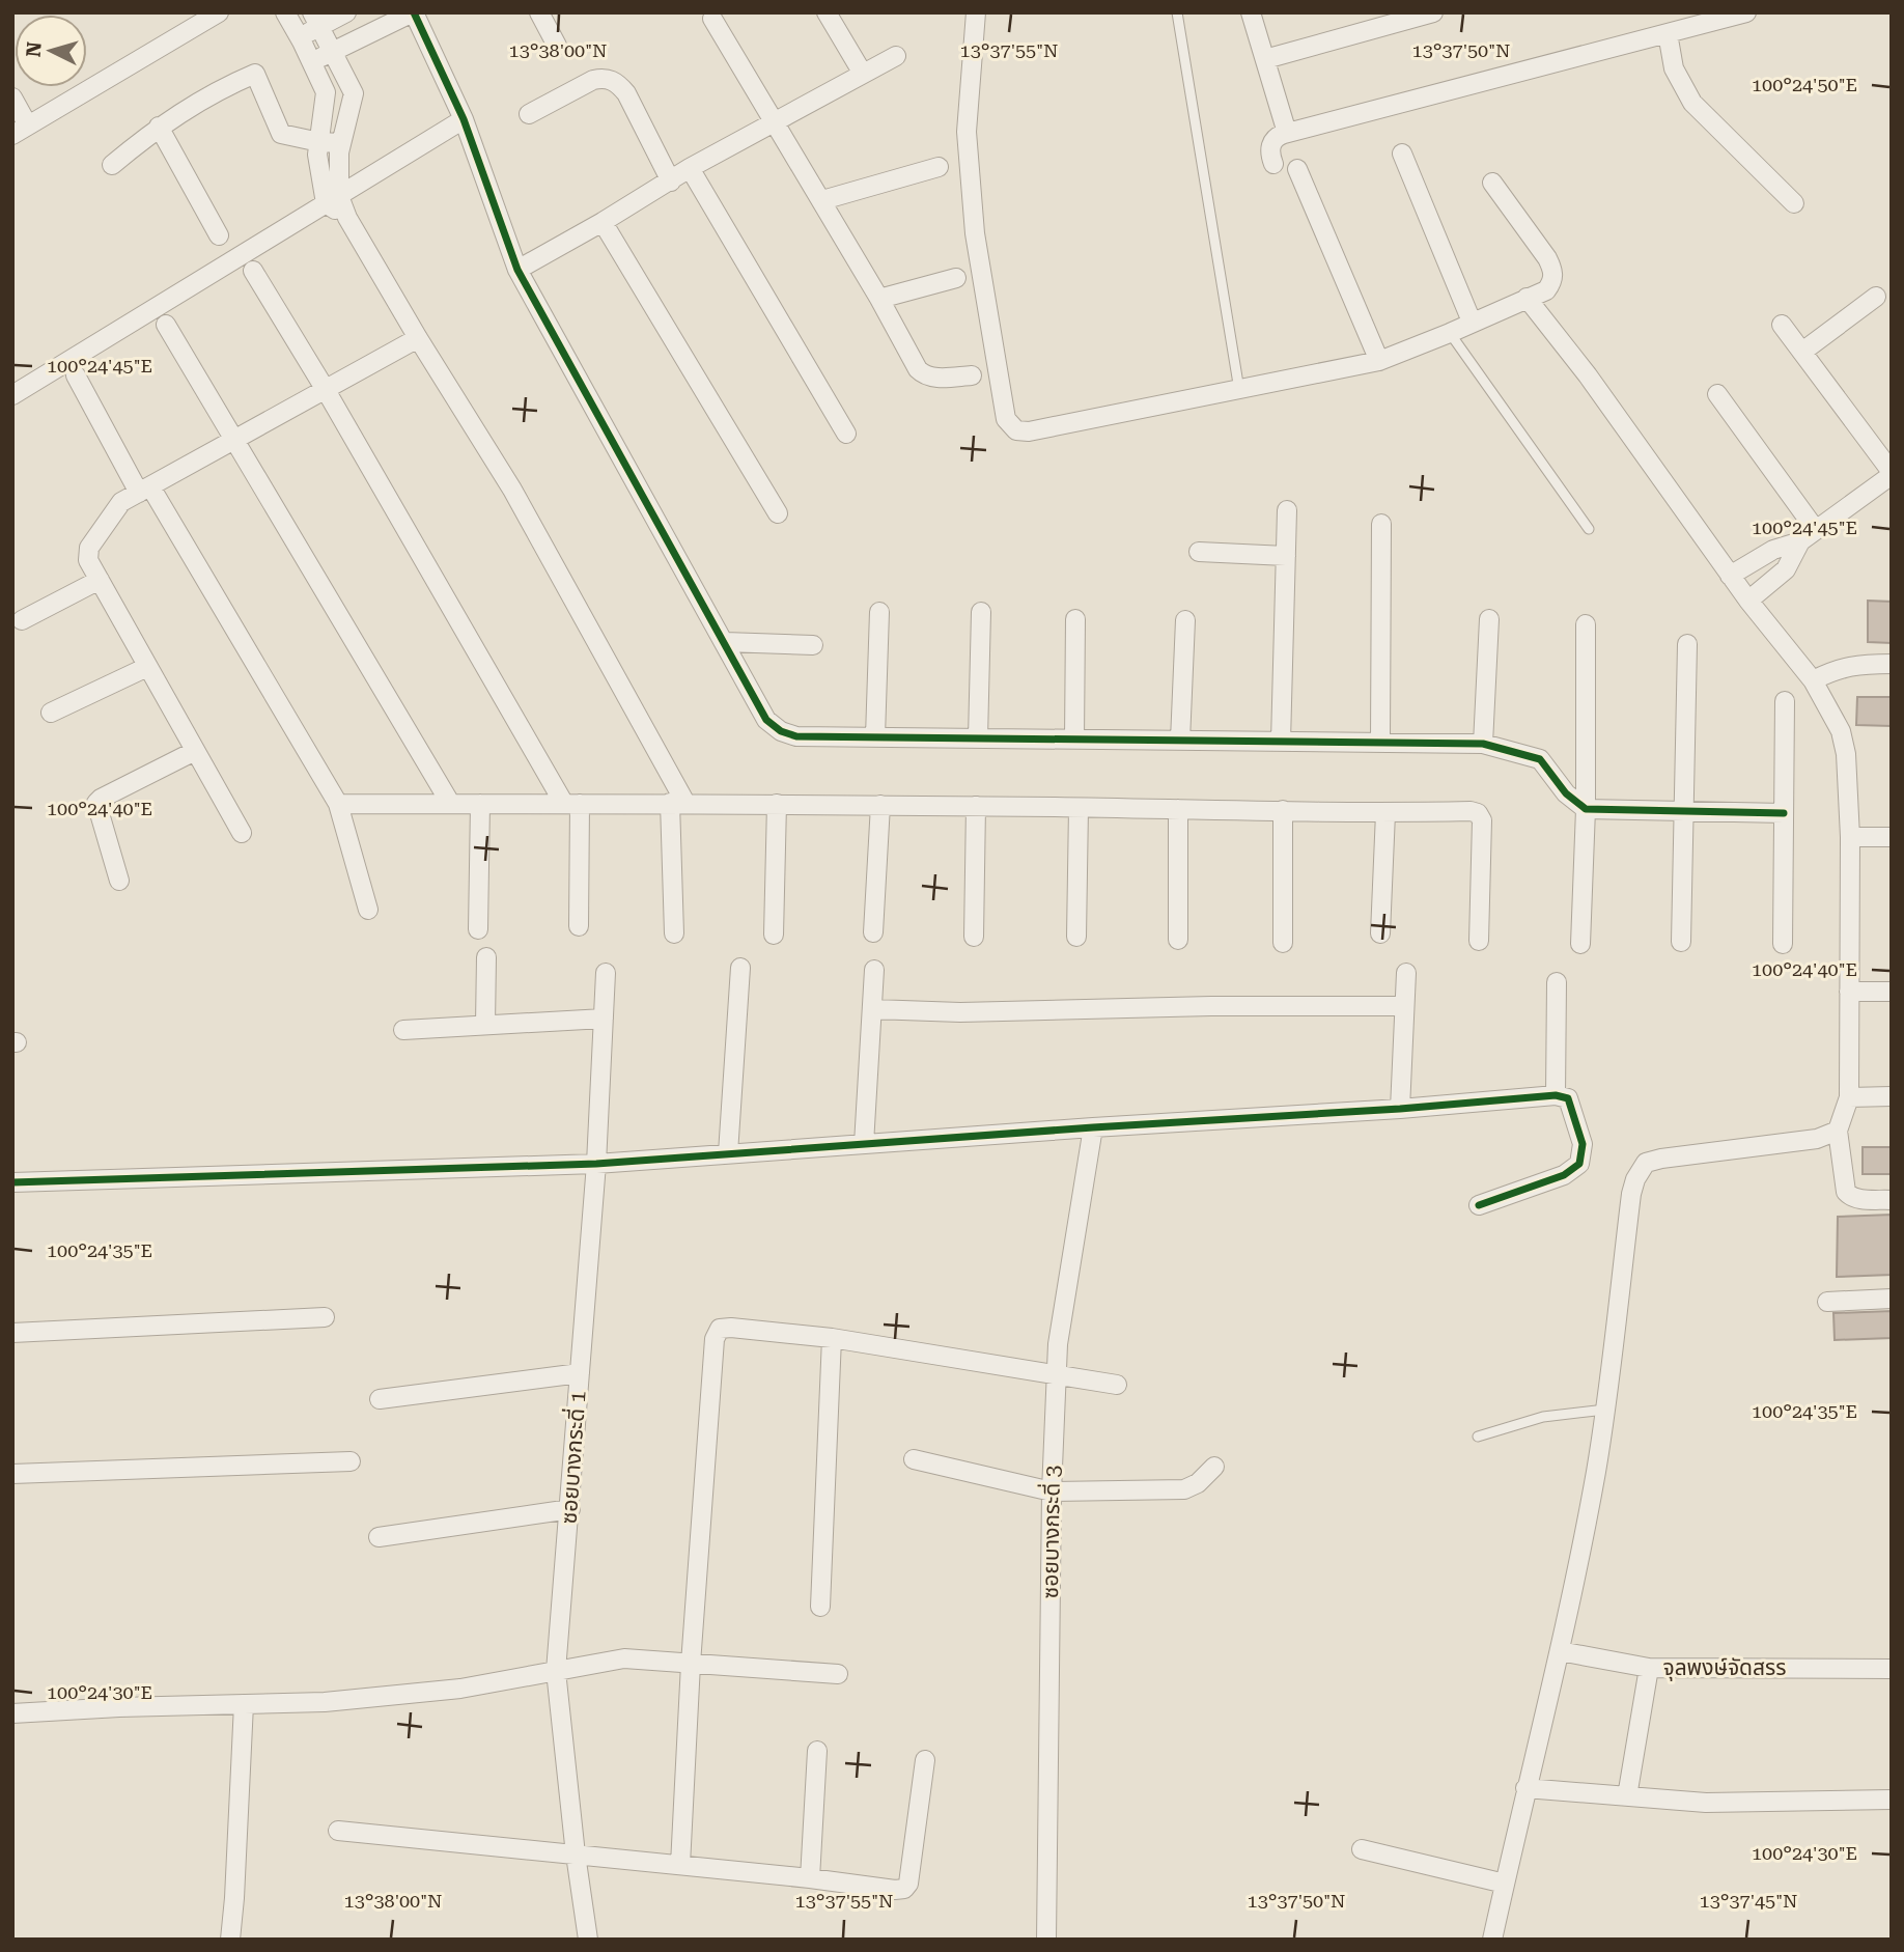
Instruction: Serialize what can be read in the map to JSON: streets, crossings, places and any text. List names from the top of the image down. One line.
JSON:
{"streets":{"street":["ซอยบางกระดี่ 1","ซอยบางกระดี่ 3","จุลพงษ์จัดสรร"]},"north":"left","coordinates":["13°38'00\"N","13°37'55\"N","13°37'50\"N","100°24'50\"E","100°24'45\"E","100°24'40\"E","100°24'35\"E","100°24'30\"E","13°37'45\"N"]}
